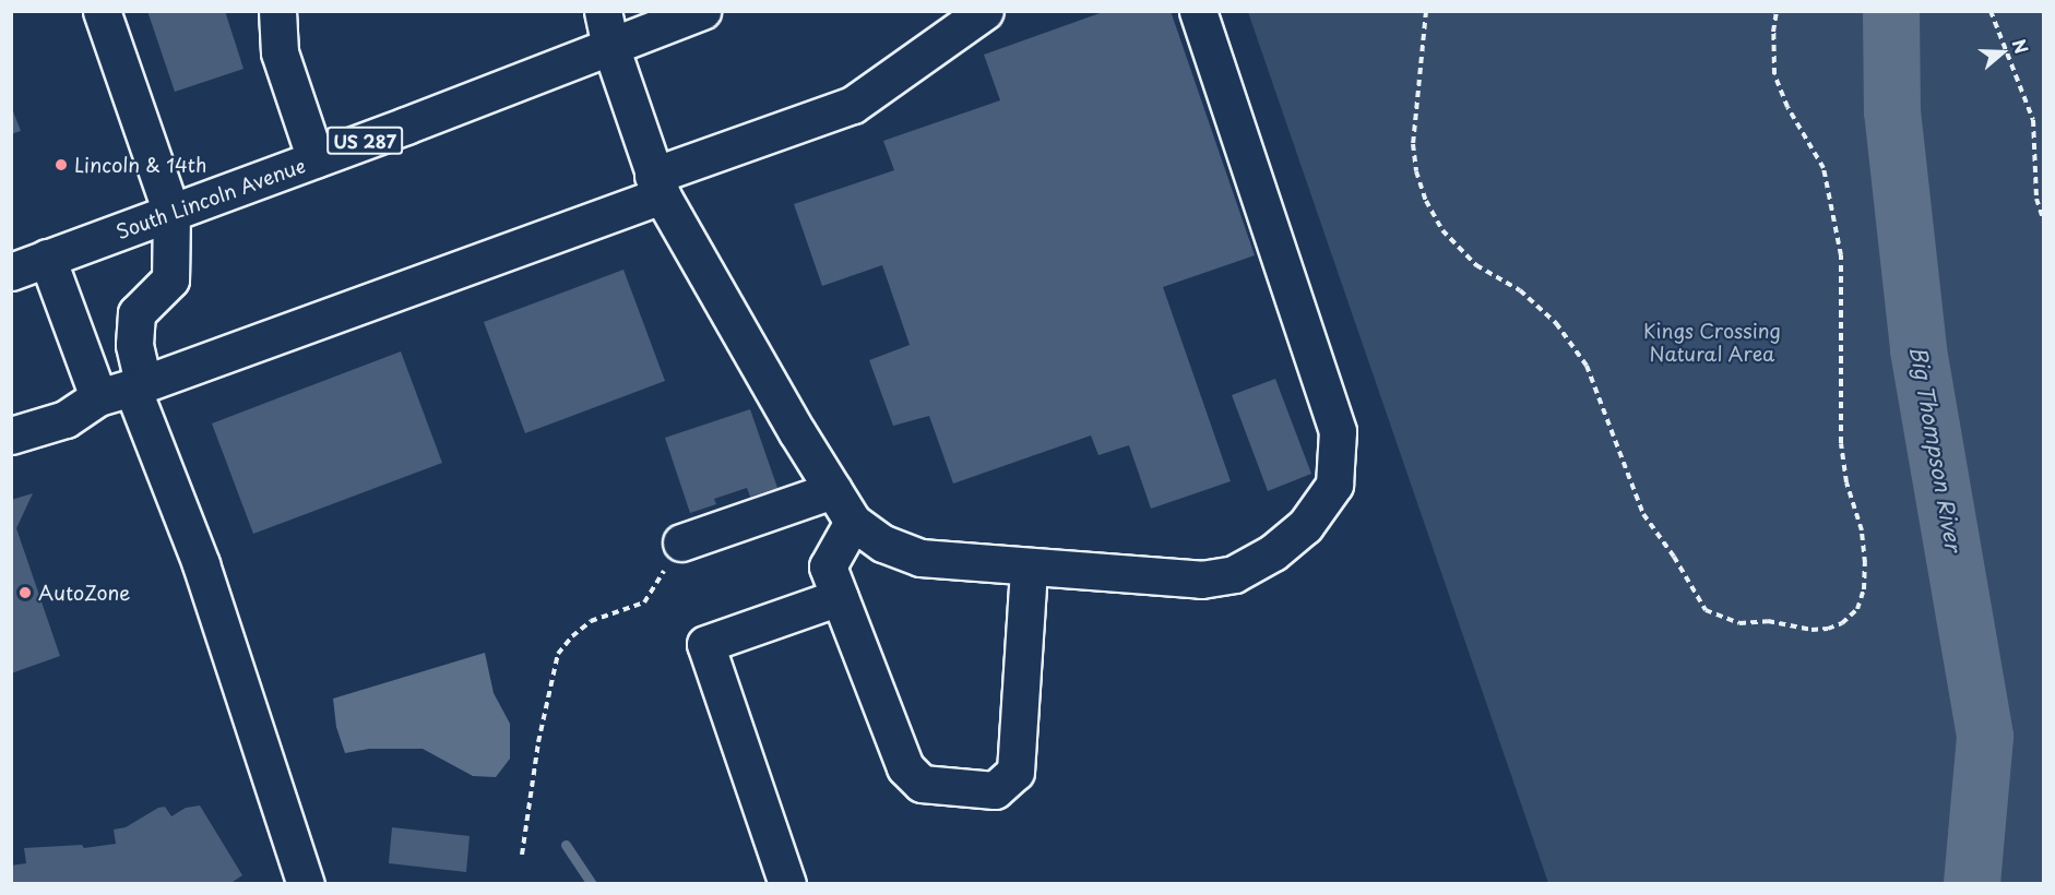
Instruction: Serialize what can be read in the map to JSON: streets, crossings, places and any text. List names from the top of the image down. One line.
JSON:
{"streets":{"main road":["US 287","South Lincoln Avenue"]},"water":["Big Thompson River"],"parks":["Kings Crossing Natural Area"],"places":["Lincoln & 14th","AutoZone"],"north":"right"}
